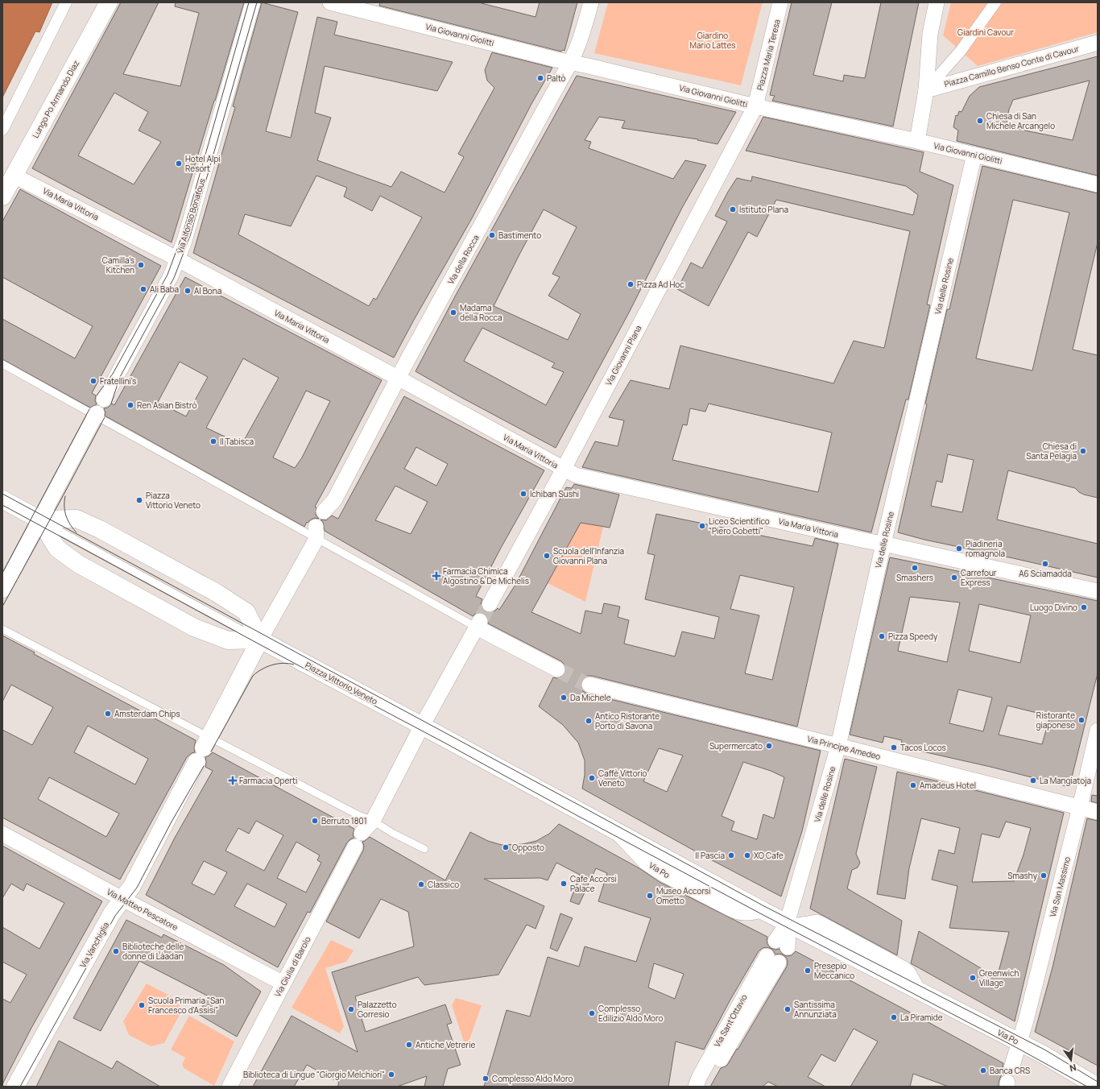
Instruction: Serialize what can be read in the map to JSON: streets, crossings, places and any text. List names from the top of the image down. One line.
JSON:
{"streets":{"street":["Via Giovanni Giolitti","Piazza Maria Teresa","Piazza Camillo Benso Conte di Cavour","Lungo Po Armando Diaz","Via Maria Vittoria","Via Alfonso Bonafous","Via della Rocca","Via delle Rosine","Via Giovanni Plana","Piazza Vittorio Veneto","Via Principe Amedeo","Via Po","Via San Massimo","Via Matteo Pescatore","Via Vanchiglia","Via Giulia di Barolo","Via Sant'Ottavio"]},"crossings":[["Via Giovanni Giolitti","Piazza Maria Teresa"],["Via Giovanni Giolitti","Via della Rocca"],["Via Giovanni Giolitti","Via delle Rosine"],["Via Giovanni Giolitti","Via Giovanni Plana"],["Piazza Maria Teresa","Via Giovanni Plana"],["Lungo Po Armando Diaz","Via Maria Vittoria"],["Via Maria Vittoria","Via Alfonso Bonafous"],["Via Maria Vittoria","Via della Rocca"],["Via Maria Vittoria","Via delle Rosine"],["Via Maria Vittoria","Via Giovanni Plana"],["Via delle Rosine","Via Principe Amedeo"],["Via delle Rosine","Via Po"],["Piazza Vittorio Veneto","Via Po"],["Via Principe Amedeo","Via San Massimo"],["Via Po","Via San Massimo"],["Via Matteo Pescatore","Via Vanchiglia"],["Via Matteo Pescatore","Via Giulia di Barolo"]],"parks":["Giardini Cavour","Giardino Mario Lattes"],"places":{"other":["Paltò","Chiesa di San Michele Arcangelo","Hotel Alpi Resort","Istituto Plana","Bastimento","Camilla's Kitchen","Pizza Ad Hoc","Ali Baba","Al Bona","Madama della Rocca","Fratellini's","Ren Asian Bistró","Il Tabisca","Chiesa di Santa Pelagia","Ichiban Sushi","Piazza Vittorio Veneto","Liceo Scientifico \"Piero Gobetti\"","Piadineria romagnola","Scuola dell'Infanzia Giovanni Plana","A6 Sciamadda","Smashers","Carrefour Express","Luogo Divino","Pizza Speedy","Da Michele","Amsterdam Chips","Ristorante giaponese","Antico Ristorante Porto di Savona","Supermercato","Tacos Locos","Caffè Vittorio Veneto","La Mangiatoja","Amadeus Hotel","Berruto 1801","Opposto","Il Pascia","XO Cafe","Smashy","Cafe Accorsi Palace","Classico","Museo Accorsi Ometto","Biblioteche delle donne di Làadan","Presepio Meccanico","Greenwich Village","Scuola Primaria \"San Francesco d'Assisi\"","Palazzetto Gorresio","Santissima Annunziata","Complesso Edilizio Aldo Moro","La Piramide","Antiche Vetrerie","Banca CRS","Biblioteca di Lingue \"Giorgio Melchiori\"","Complesso Aldo Moro"],"health":["Farmacia Chimica Algostino & De Michelis","Farmacia Operti"]},"north":"bottom"}
